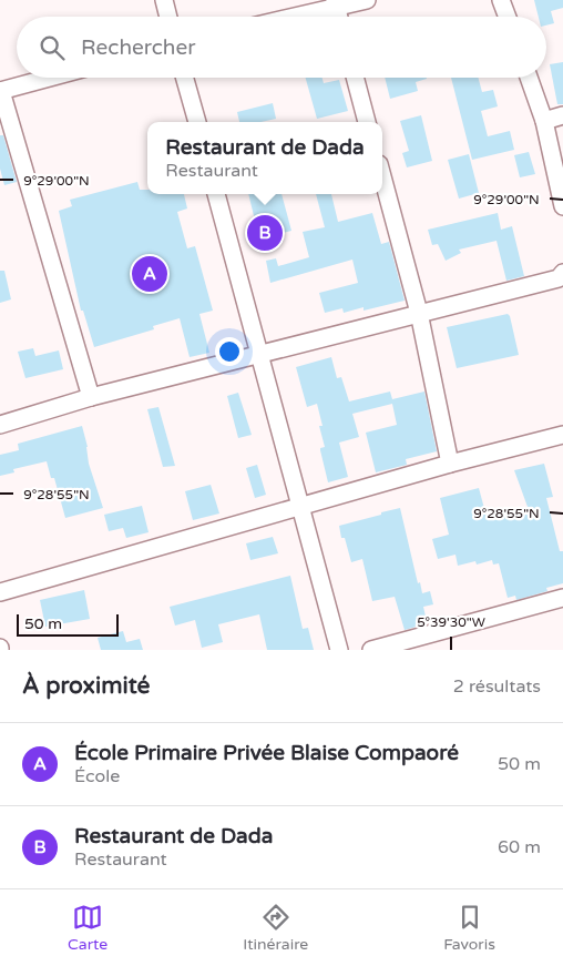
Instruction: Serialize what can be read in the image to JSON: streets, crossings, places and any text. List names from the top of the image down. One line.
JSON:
{"scale_bar":"50 m","page":{"search":"Rechercher","popup":["Restaurant de Dada","Restaurant"],"pins":["B","A"],"scale":"50 m","heading":["À proximité","2 résultats"],"list":[{"mark":"A","name":"École Primaire Privée Blaise Compaoré","note":"École","value":"50 m"},{"mark":"B","name":"Restaurant de Dada","note":"Restaurant","value":"60 m"}],"nav":["Carte","Itinéraire","Favoris"]},"coordinates":["9°29'00\"N","9°28'55\"N","5°39'30\"W"]}
